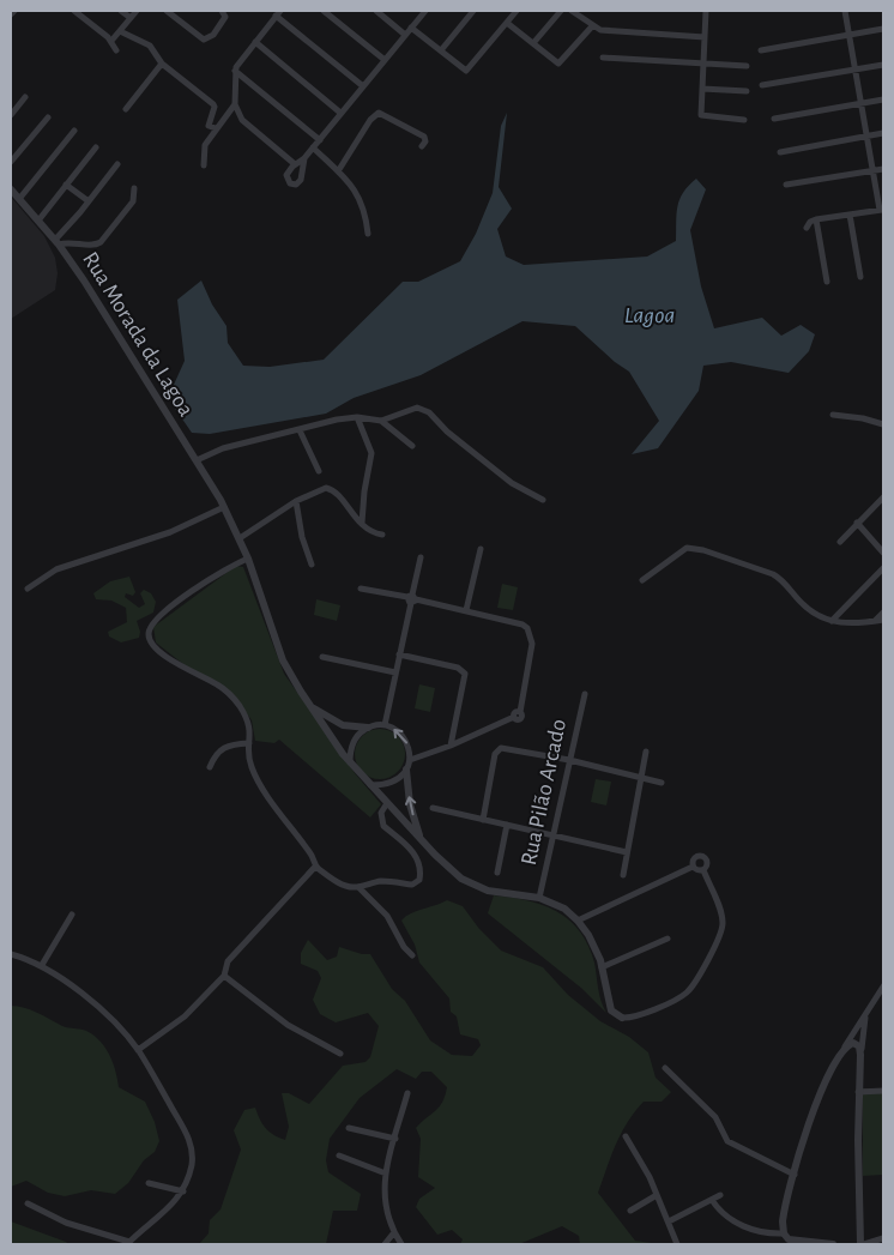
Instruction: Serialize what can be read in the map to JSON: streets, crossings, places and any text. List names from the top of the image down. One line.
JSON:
{"streets":{"street":["Rua Morada da Lagoa","Rua Pilão Arcado"]},"crossings":[["Rua Morada da Lagoa","Rua Pilão Arcado"]],"water":["Lagoa"]}
